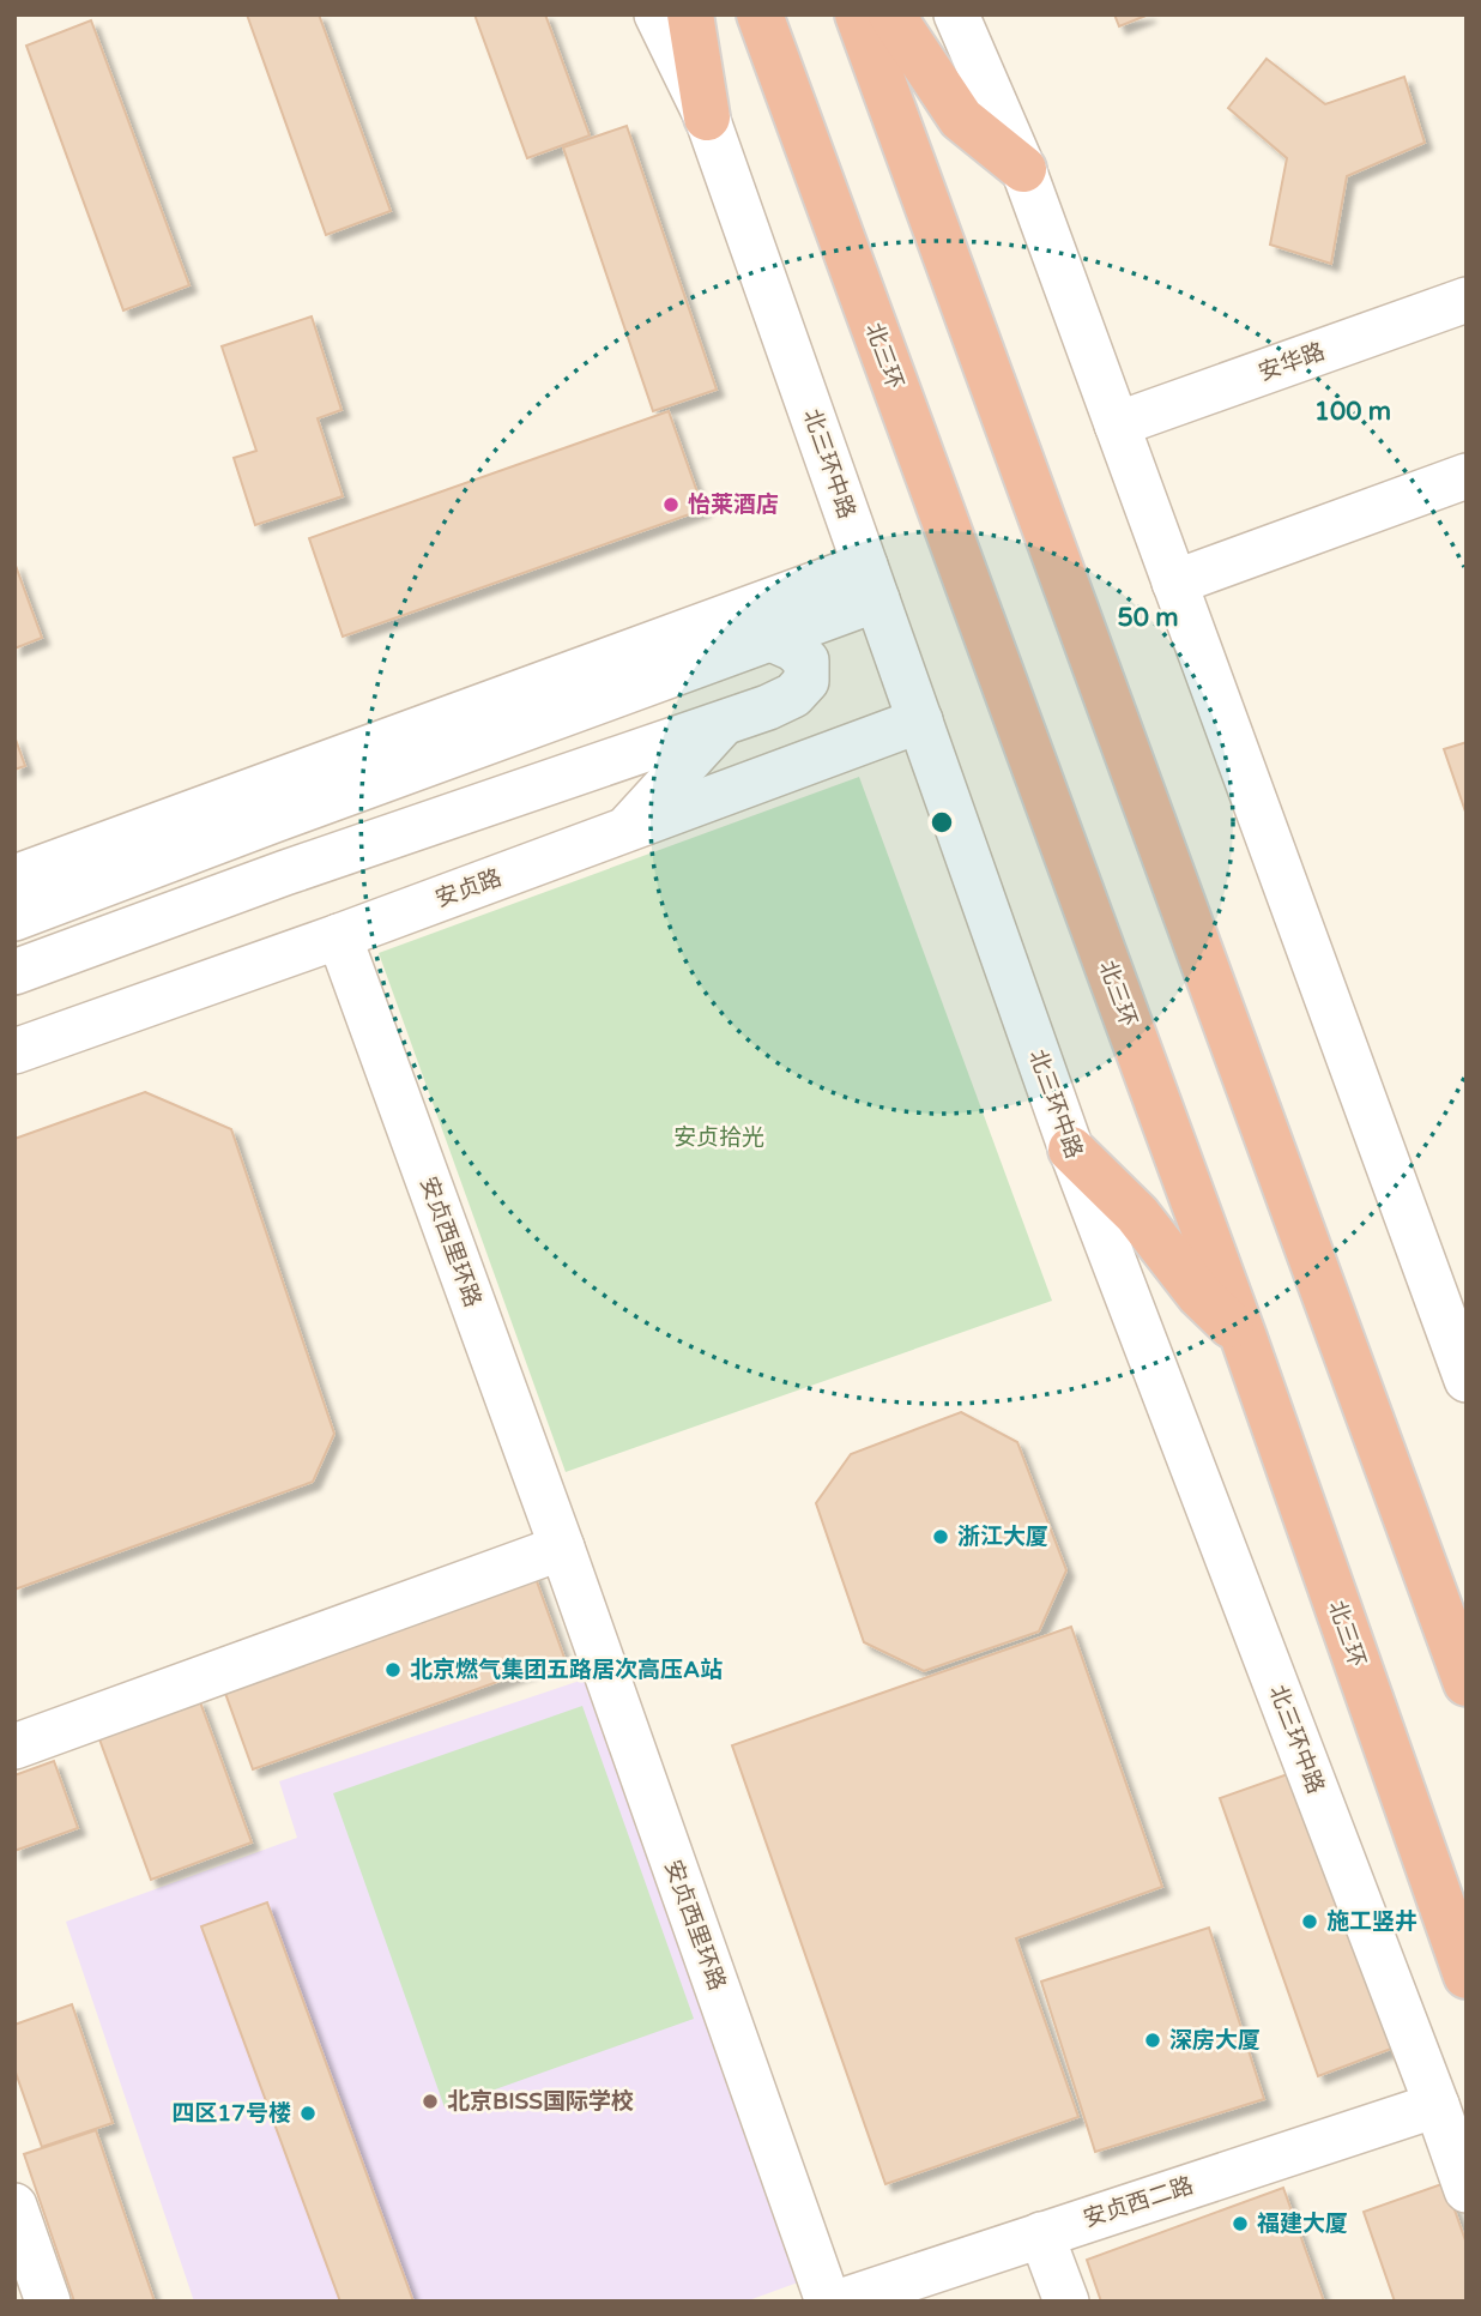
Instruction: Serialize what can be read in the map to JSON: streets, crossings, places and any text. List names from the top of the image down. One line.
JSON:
{"streets":{"highway":["北三环"],"street":["安华路","北三环中路","安贞路","安贞西里环路","安贞西二路"]},"crossings":[["北三环中路","安贞路"],["北三环中路","安贞西二路"],["安贞路","安贞西里环路"]],"parks":["安贞拾光"],"places":["怡莱酒店","浙江大厦","北京燃气集团五路居次高压A站","施工竖井","深房大厦","北京BISS国际学校","四区17号楼","福建大厦"],"rings":["100 m","50 m"]}
